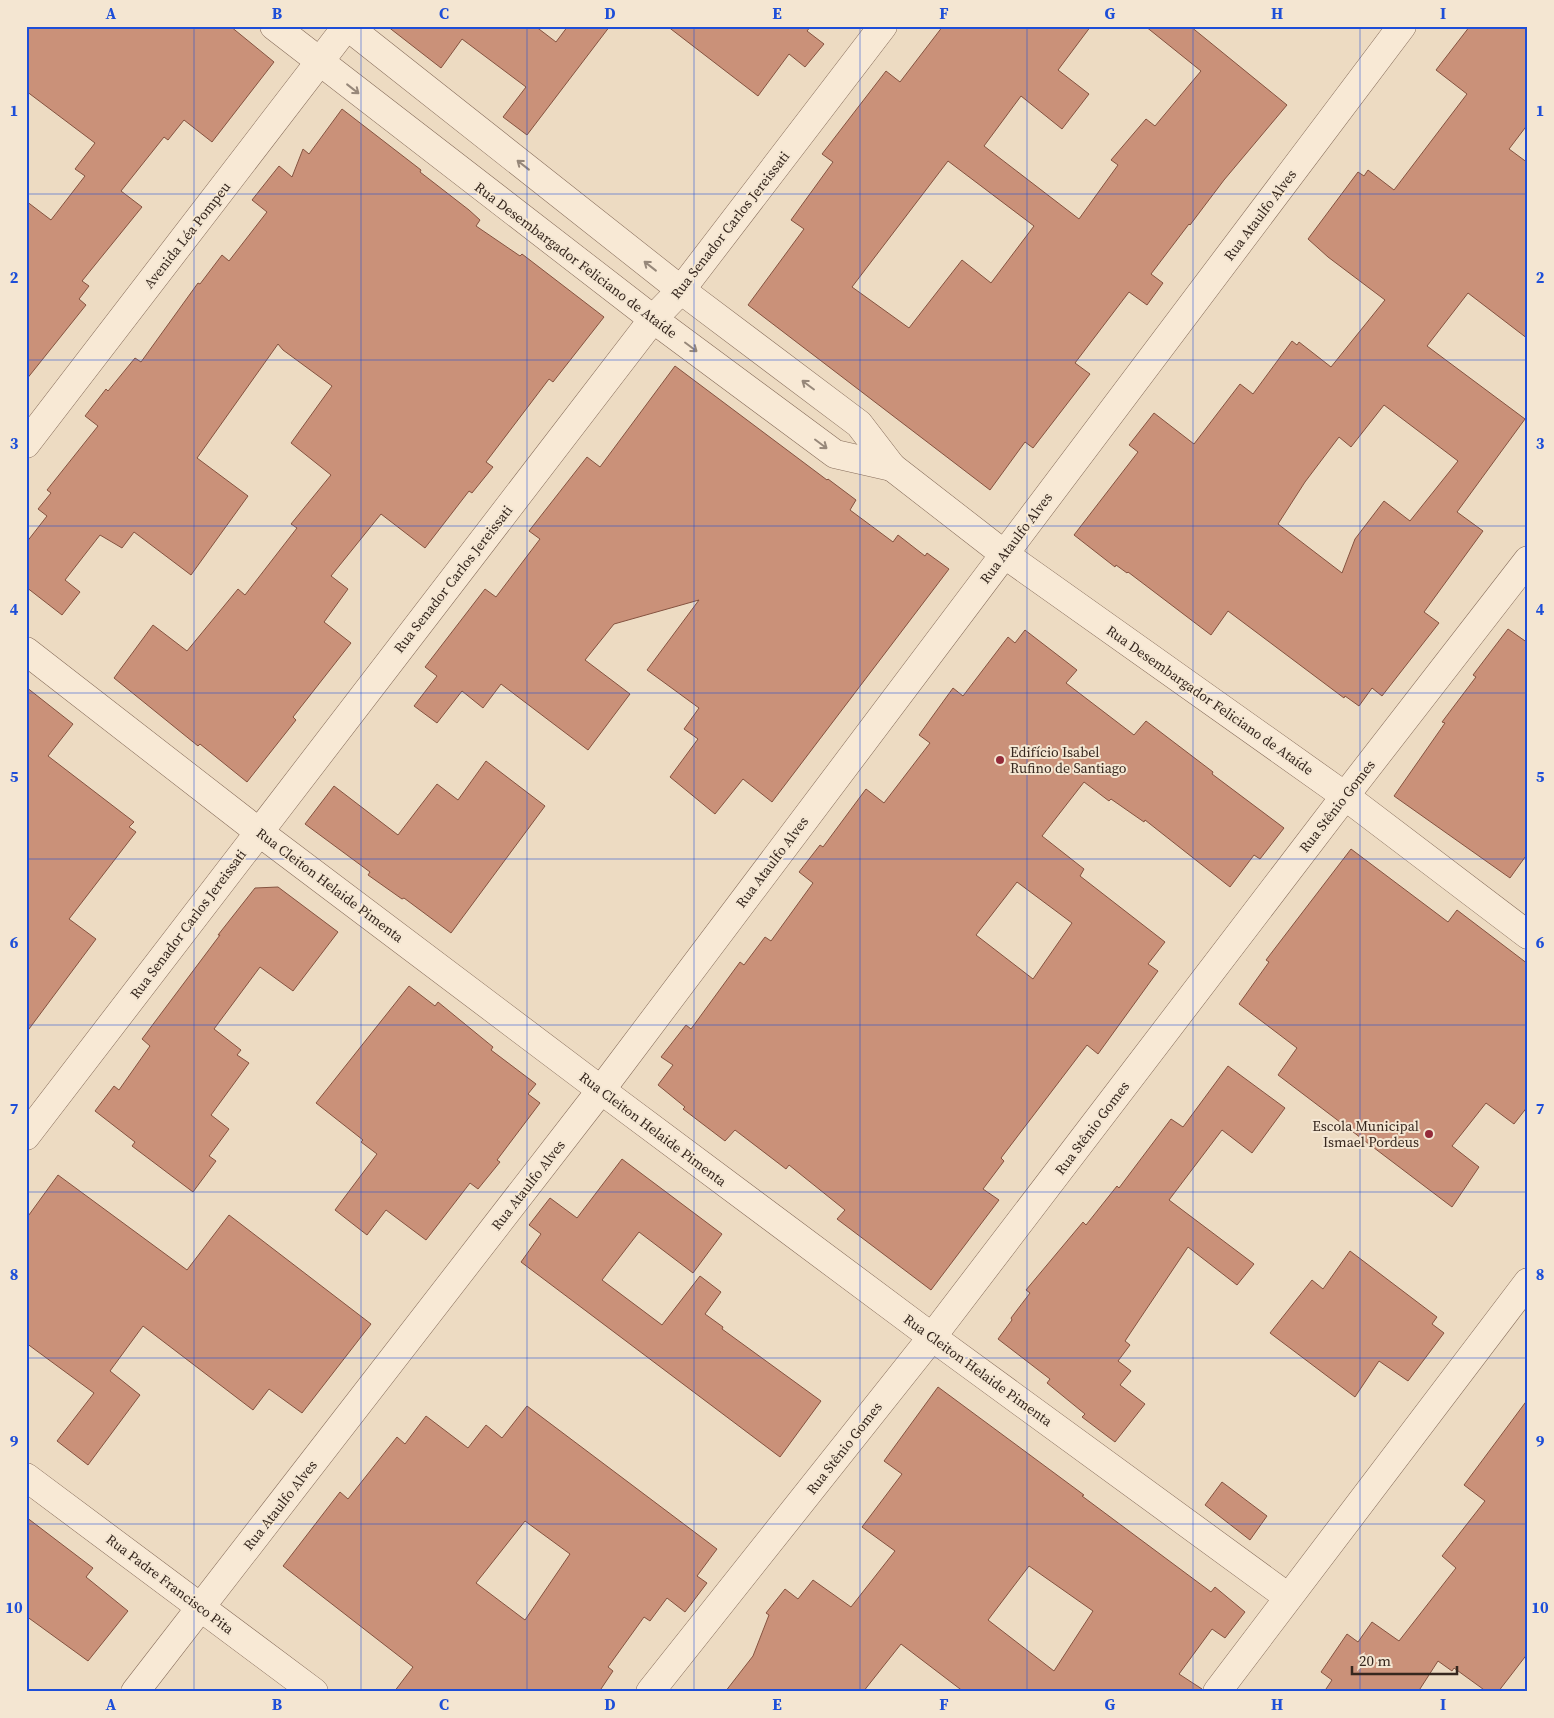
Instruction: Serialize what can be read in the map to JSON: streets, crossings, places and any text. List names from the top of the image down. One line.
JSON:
{"streets":{"street":["Rua Ataulfo Alves","Rua Senador Carlos Jereissati","Avenida Léa Pompeu","Rua Desembargador Feliciano de Ataíde","Rua Stênio Gomes","Rua Cleiton Helaide Pimenta","Rua Padre Francisco Pita"]},"crossings":[["Rua Ataulfo Alves","Rua Desembargador Feliciano de Ataíde"],["Rua Ataulfo Alves","Rua Cleiton Helaide Pimenta"],["Rua Ataulfo Alves","Rua Padre Francisco Pita"],["Rua Senador Carlos Jereissati","Rua Desembargador Feliciano de Ataíde"],["Rua Senador Carlos Jereissati","Rua Cleiton Helaide Pimenta"],["Avenida Léa Pompeu","Rua Desembargador Feliciano de Ataíde"],["Rua Desembargador Feliciano de Ataíde","Rua Stênio Gomes"],["Rua Stênio Gomes","Rua Cleiton Helaide Pimenta"]],"places":["Edifício Isabel Rufino de Santiago","Escola Municipal Ismael Pordeus"],"scale_bar":"20 m","grid":{"columns":["A","B","C","D","E","F","G","H","I"],"rows":["1","2","3","4","5","6","7","8","9","10"]}}
